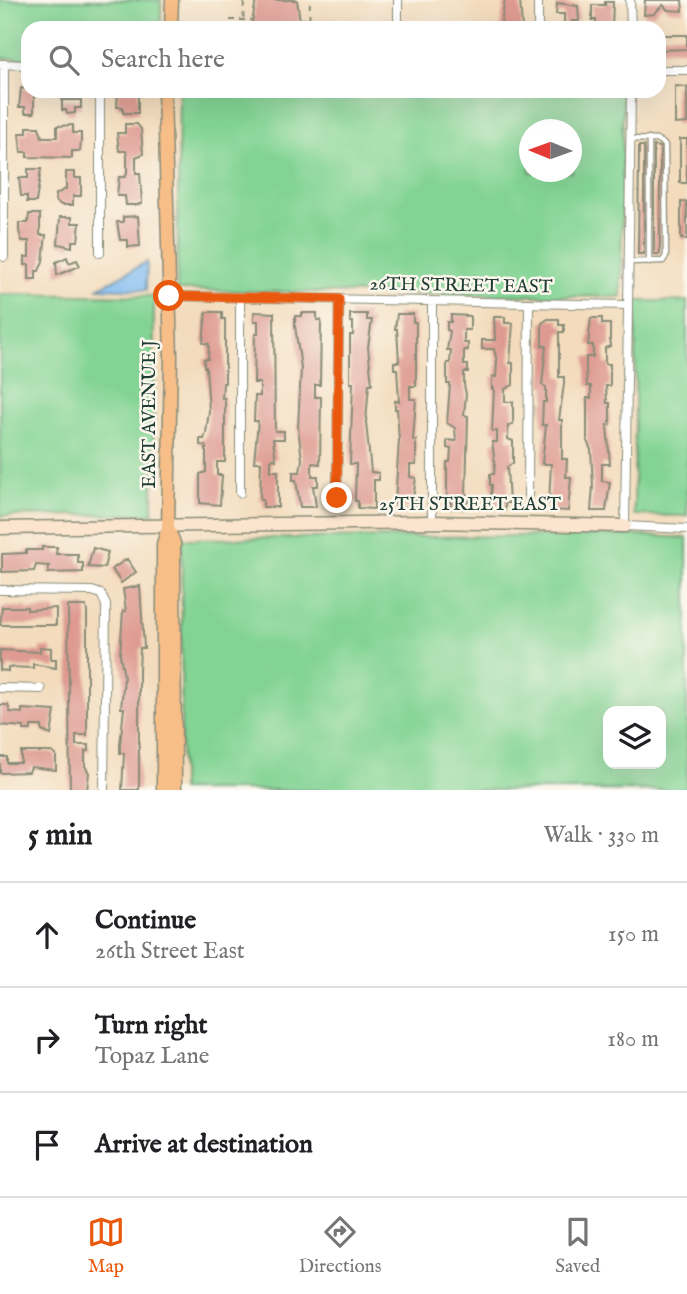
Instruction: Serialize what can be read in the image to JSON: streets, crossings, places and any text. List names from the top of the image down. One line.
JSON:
{"streets":{"main road":["EAST AVENUE J"],"street":["26TH STREET EAST","25TH STREET EAST"]},"crossings":[["26TH STREET EAST","EAST AVENUE J"],["EAST AVENUE J","25TH STREET EAST"]],"north":"left","page":{"search":"Search here","heading":["5 min","Walk · 330 m"],"list":[["Continue","26th Street East","150 m"],["Turn right","Topaz Lane","180 m"],"Arrive at destination"],"nav":["Map","Directions","Saved"]}}
